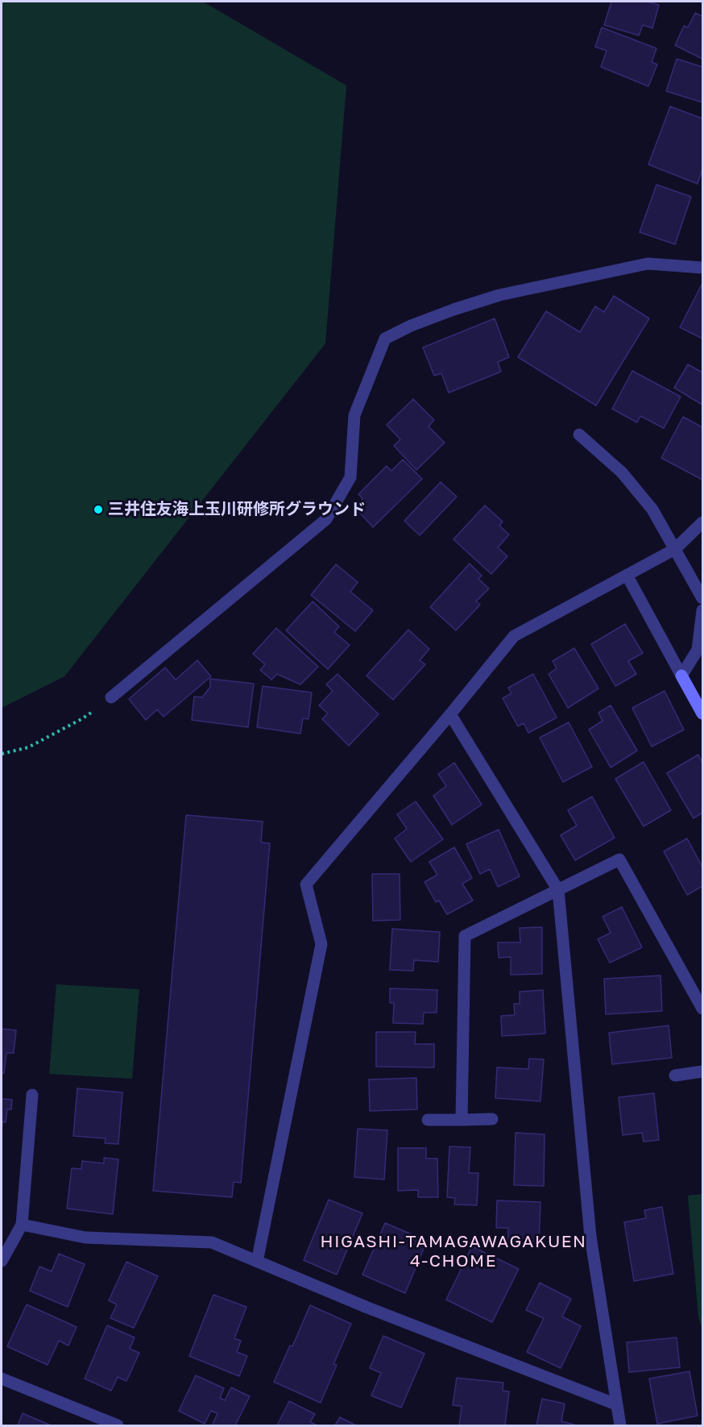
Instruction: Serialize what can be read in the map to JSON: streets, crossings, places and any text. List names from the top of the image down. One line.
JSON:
{"districts":["HIGASHI-TAMAGAWAGAKUEN 4-CHOME"],"places":["三井住友海上玉川研修所グラウンド"]}
